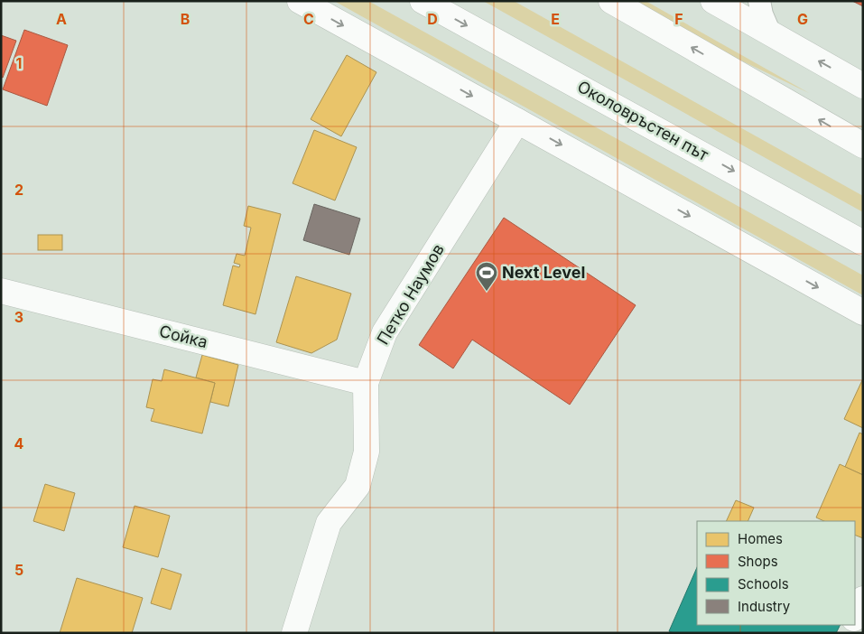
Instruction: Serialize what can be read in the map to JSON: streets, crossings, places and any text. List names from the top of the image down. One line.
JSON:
{"streets":{"main road":["Околовръстен път","Петко Наумов","Сойка"]},"crossings":[["Петко Наумов","Сойка"]],"places":{"sports":["Next Level"]},"legend":["Homes","Shops","Schools","Industry"],"grid":{"columns":["A","B","C","D","E","F","G"],"rows":["1","2","3","4","5"]}}
